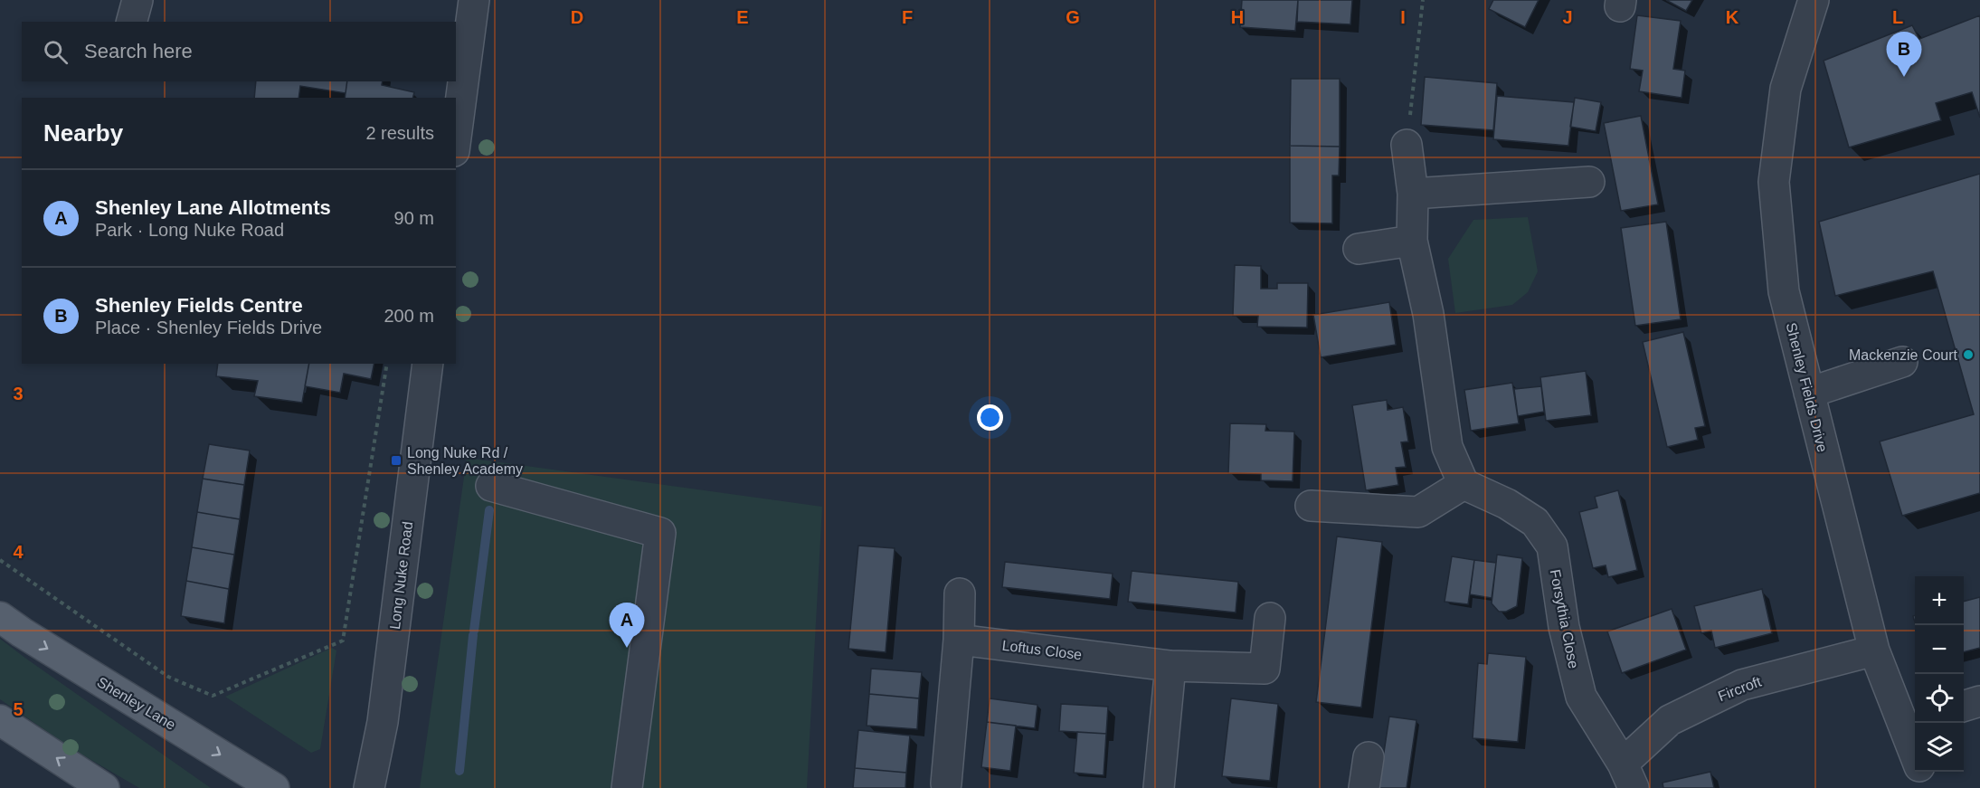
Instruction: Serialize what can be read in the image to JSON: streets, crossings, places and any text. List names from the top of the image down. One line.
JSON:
{"streets":{"main road":["Shenley Lane"],"street":["Shenley Fields Drive","Long Nuke Road","Forsythia Close","Loftus Close","Fircroft"]},"crossings":[["Shenley Fields Drive","Fircroft"],["Forsythia Close","Fircroft"]],"places":{"other":["Mackenzie Court"],"transit":["Long Nuke Rd / Shenley Academy"]},"page":{"search":"Search here","pins":["B","A"],"heading":["Nearby","2 results"],"list":[{"mark":"A","name":"Shenley Lane Allotments","note":"Park · Long Nuke Road","value":"90 m"},{"mark":"B","name":"Shenley Fields Centre","note":"Place · Shenley Fields Drive","value":"200 m"}],"map_buttons":["+","−"]},"grid":{"columns":["D","E","F","G","H","I","J","K","L"],"rows":["3","4","5"]}}
